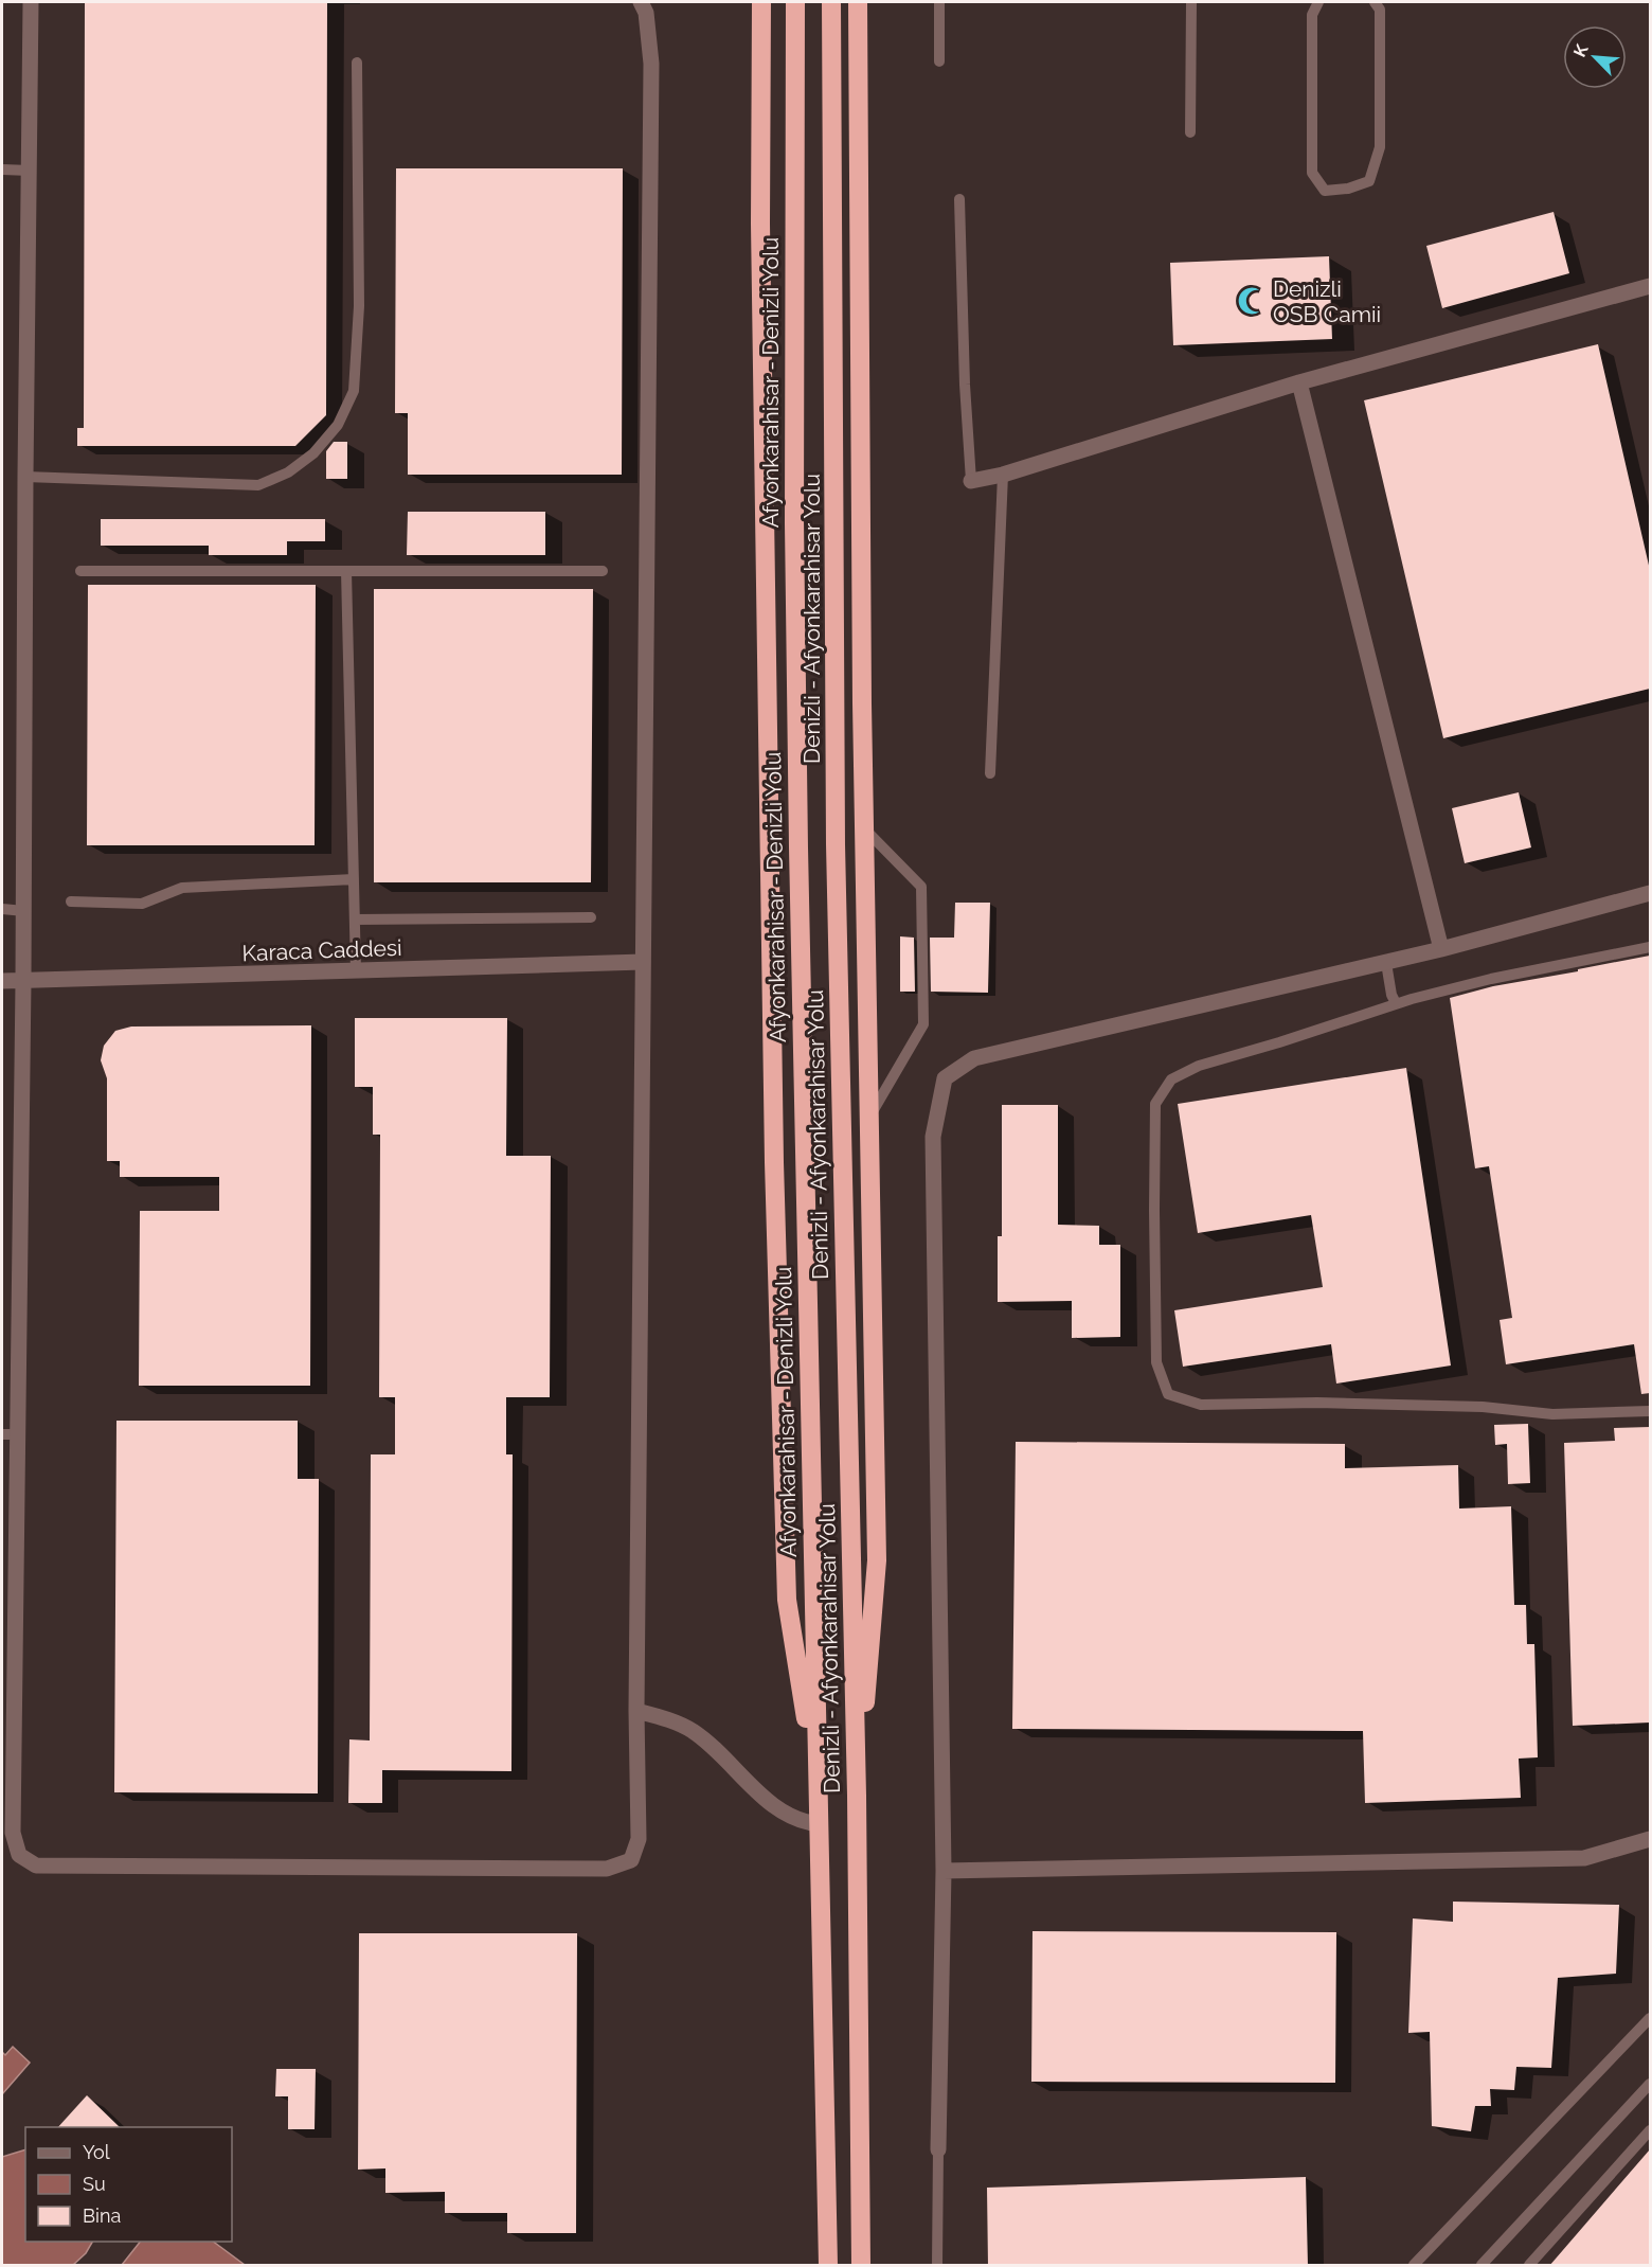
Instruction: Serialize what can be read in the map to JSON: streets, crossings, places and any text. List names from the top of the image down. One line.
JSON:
{"streets":{"highway":["Afyonkarahisar - Denizli Yolu","Denizli - Afyonkarahisar Yolu"],"street":["Karaca Caddesi"]},"crossings":[["Afyonkarahisar - Denizli Yolu","Denizli - Afyonkarahisar Yolu"]],"places":{"mosque":["Denizli OSB Camii"]},"legend":["Yol","Su","Bina"],"north":"top left"}
